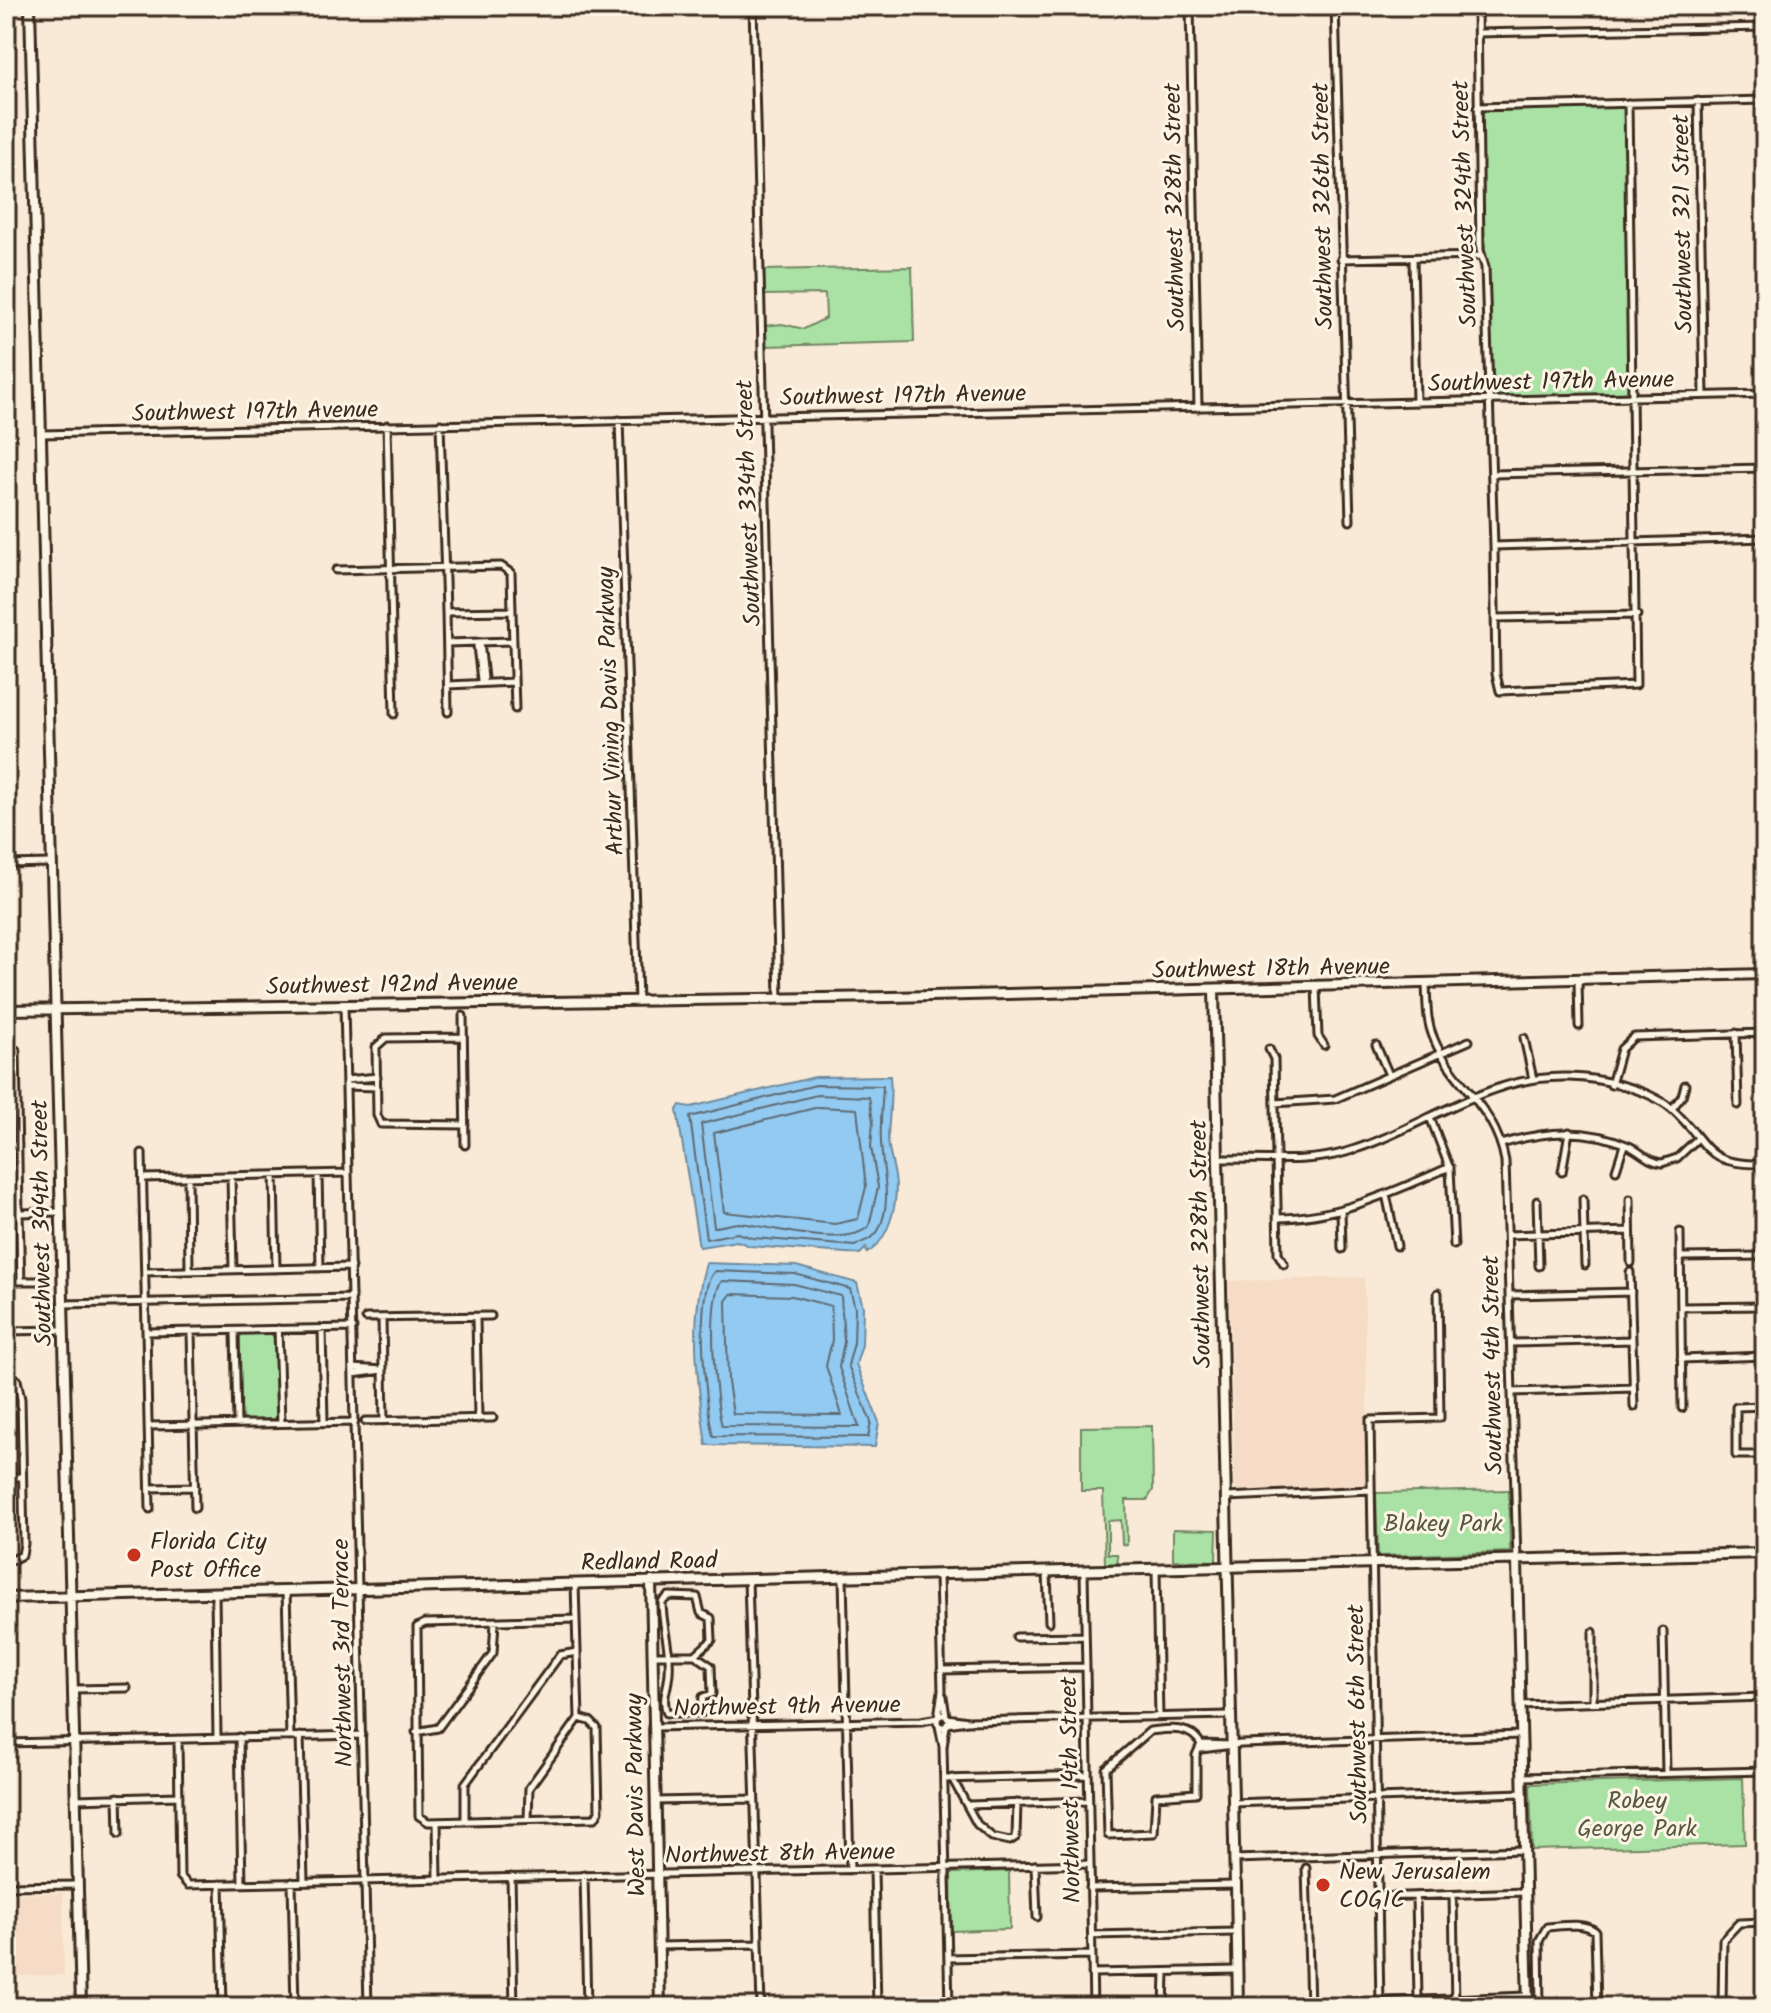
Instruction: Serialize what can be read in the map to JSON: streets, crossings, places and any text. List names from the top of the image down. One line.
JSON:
{"streets":{"street":["Southwest 324th Street","Southwest 326th Street","Southwest 328th Street","Southwest 321 Street","Southwest 197th Avenue","Southwest 334th Street","Arthur Vining Davis Parkway","Southwest 18th Avenue","Southwest 192nd Avenue","Southwest 344th Street","Southwest 4th Street","Redland Road","Northwest 3rd Terrace","Northwest 9th Avenue","Southwest 6th Street","Northwest 14th Street","West Davis Parkway","Northwest 8th Avenue"]},"crossings":[["Southwest 324th Street","Southwest 197th Avenue"],["Southwest 326th Street","Southwest 197th Avenue"],["Southwest 328th Street","Southwest 197th Avenue"],["Southwest 328th Street","Southwest 18th Avenue"],["Southwest 328th Street","Redland Road"],["Southwest 328th Street","Northwest 9th Avenue"],["Southwest 321 Street","Southwest 197th Avenue"],["Southwest 197th Avenue","Southwest 334th Street"],["Southwest 197th Avenue","Arthur Vining Davis Parkway"],["Southwest 197th Avenue","Southwest 344th Street"],["Southwest 334th Street","Southwest 18th Avenue"],["Southwest 334th Street","Southwest 192nd Avenue"],["Arthur Vining Davis Parkway","Southwest 192nd Avenue"],["Southwest 18th Avenue","Southwest 192nd Avenue"],["Southwest 18th Avenue","Southwest 4th Street"],["Southwest 192nd Avenue","Southwest 344th Street"],["Southwest 344th Street","Redland Road"],["Southwest 4th Street","Redland Road"],["Redland Road","Northwest 3rd Terrace"],["Redland Road","Southwest 6th Street"],["Redland Road","Northwest 14th Street"],["Redland Road","West Davis Parkway"],["Northwest 3rd Terrace","Northwest 8th Avenue"],["Northwest 9th Avenue","Northwest 14th Street"],["Northwest 9th Avenue","West Davis Parkway"],["Northwest 14th Street","Northwest 8th Avenue"],["West Davis Parkway","Northwest 8th Avenue"]],"parks":["Blakey Park","Robey George Park"],"places":["Florida City Post Office","New Jerusalem COGIC"]}
